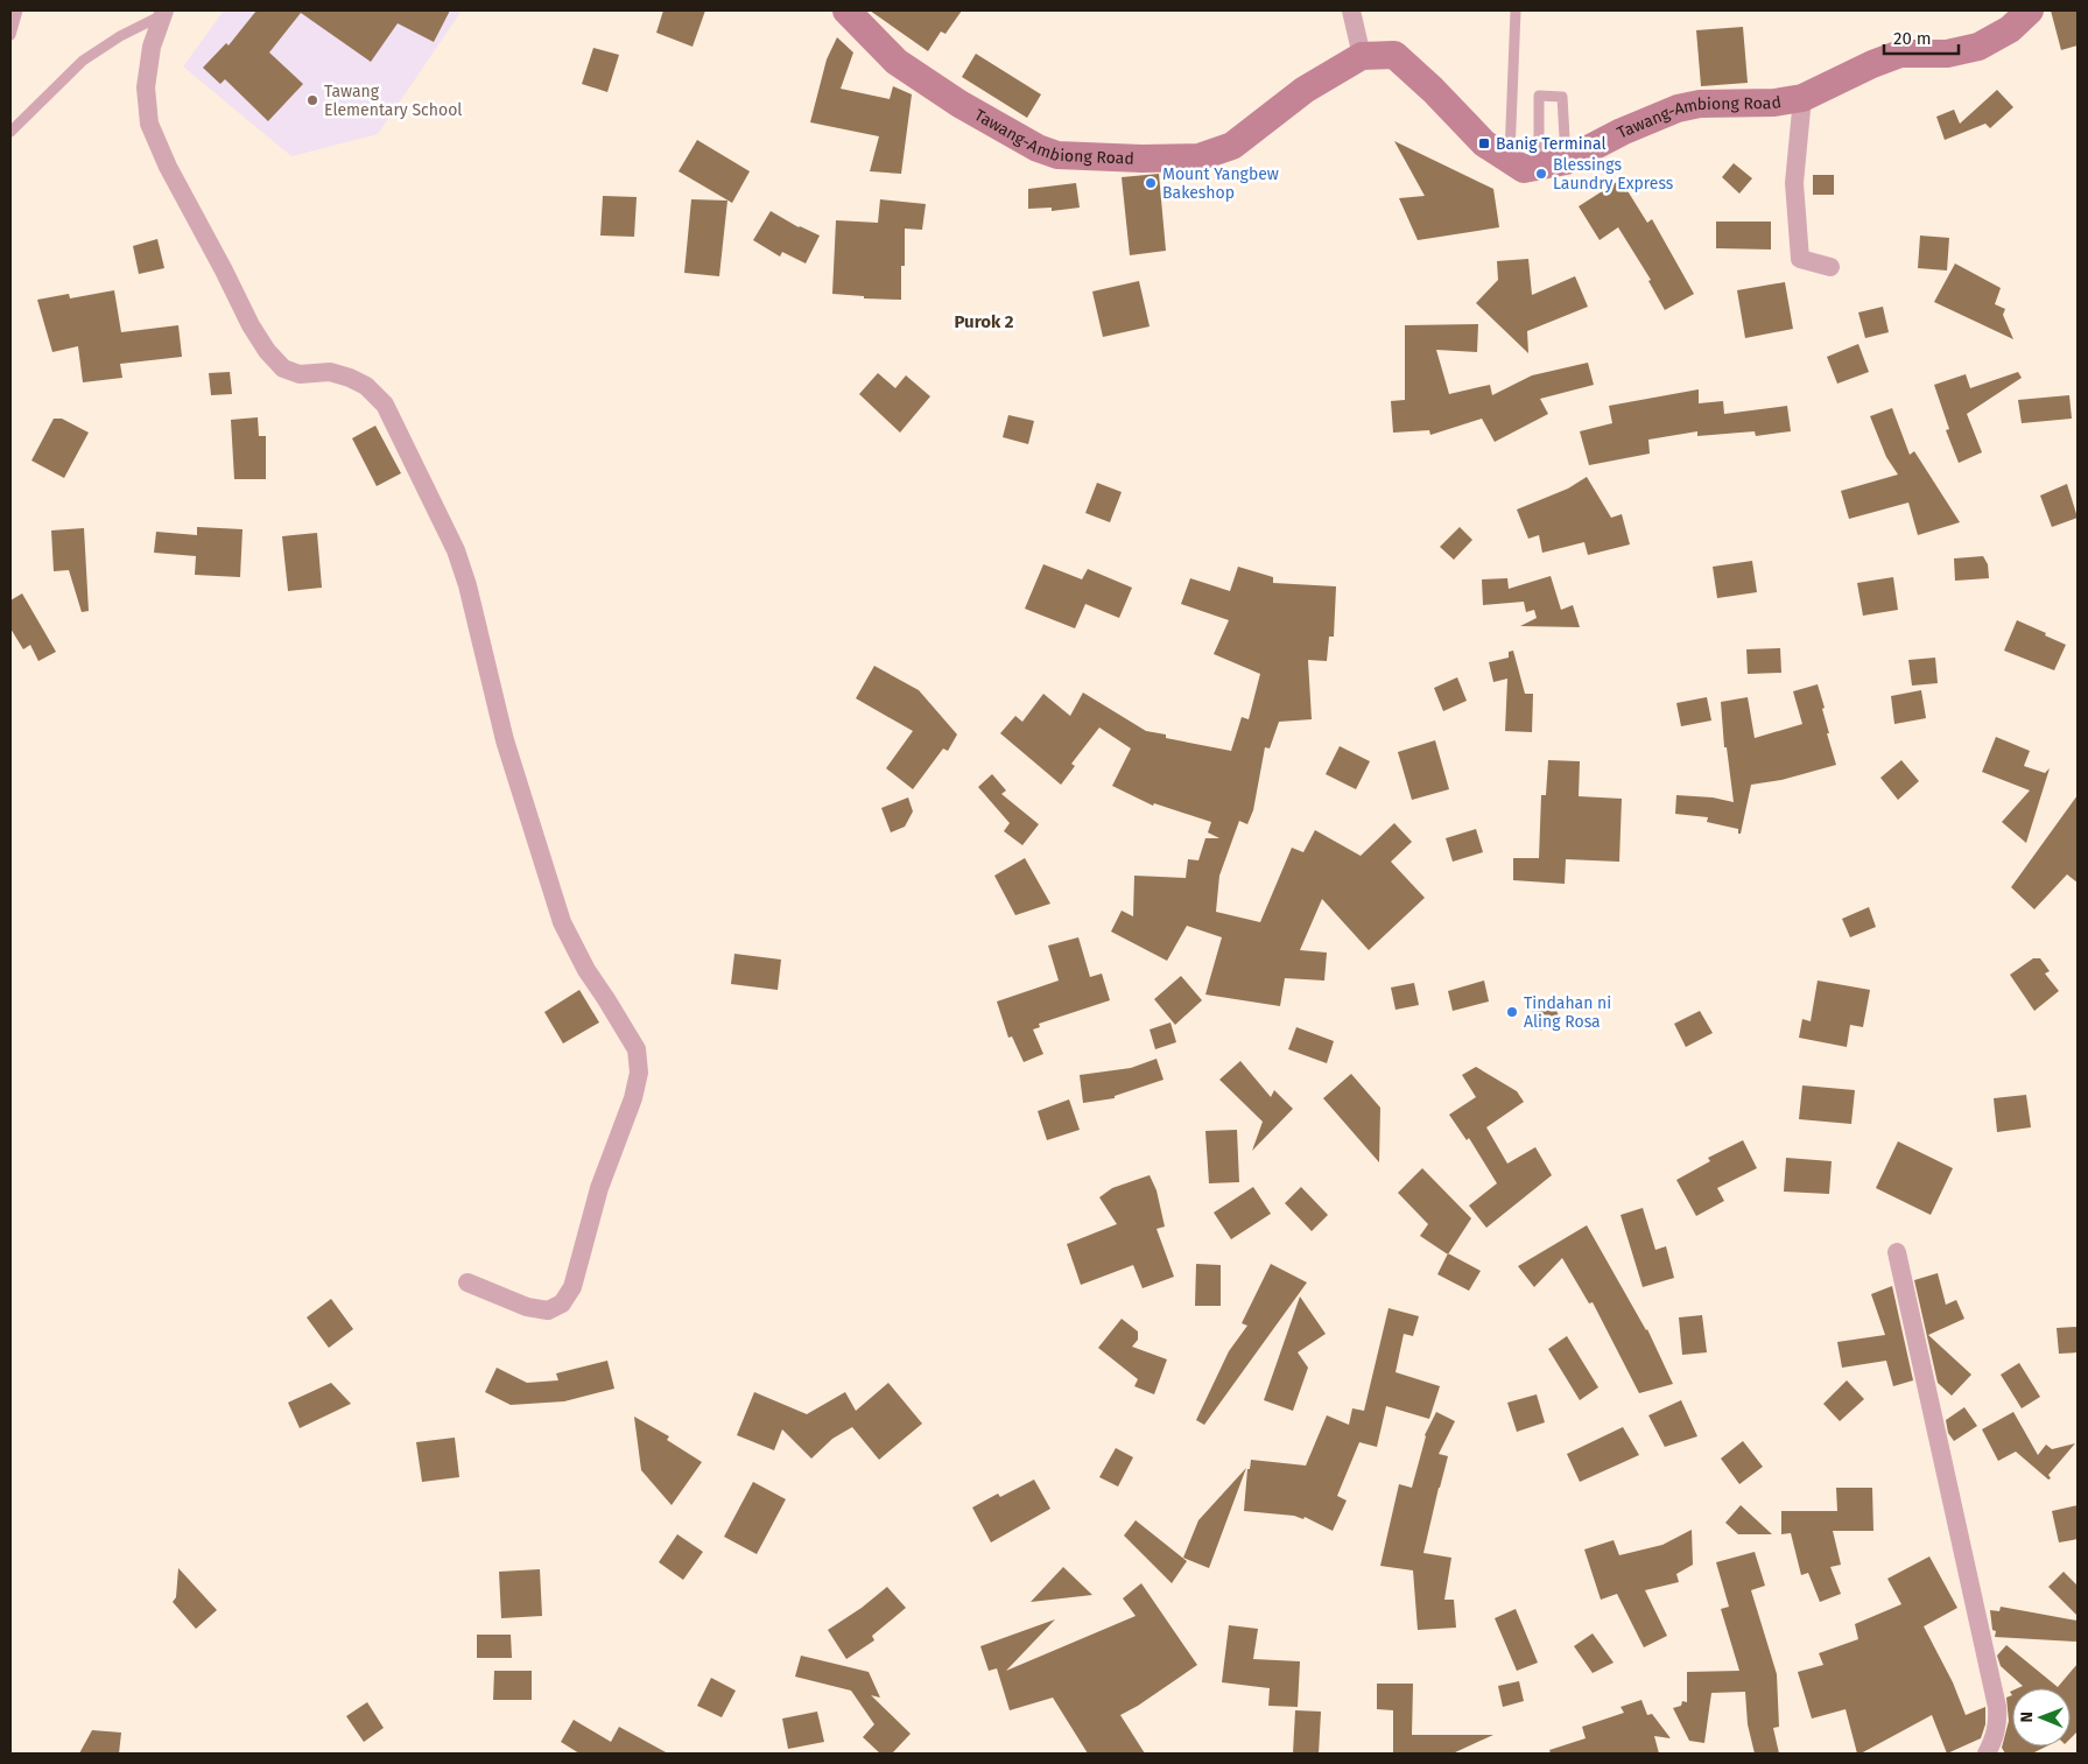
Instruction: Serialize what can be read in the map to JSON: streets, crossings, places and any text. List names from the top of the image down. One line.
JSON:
{"streets":{"main road":["Tawang-Ambiong Road"]},"districts":["Purok 2"],"places":{"other":["Tawang Elementary School","Blessings Laundry Express","Mount Yangbew Bakeshop","Tindahan ni Aling Rosa"],"transit":["Banig Terminal"]},"scale_bar":"20 m","north":"left"}
